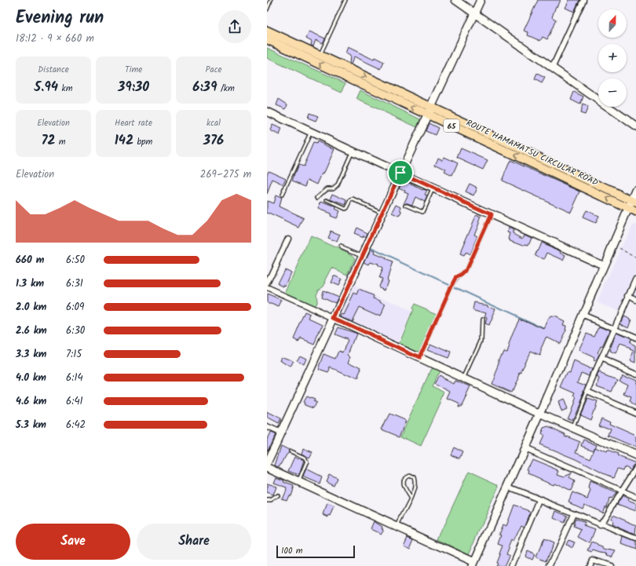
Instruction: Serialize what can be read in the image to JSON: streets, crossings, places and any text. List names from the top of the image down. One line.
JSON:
{"streets":{"main road":["65","ROUTE HAMAMATSU CIRCULAR ROAD"]},"scale_bar":"100 m","north":"top","page":{"heading":["Evening run","18:12 · 9 × 660 m"],"map_buttons":["+","−"],"stats":[["Distance","5.94 km"],["Time","39:30"],["Pace","6:39 /km"],["Elevation","72 m"],["Heart rate","142 bpm"],["kcal","376"]],"chart":["Elevation","269–275 m"],"list":[{"name":"660 m","note":"6:50"},{"name":"1.3 km","note":"6:31"},{"name":"2.0 km","note":"6:09"},{"name":"2.6 km","note":"6:30"},{"name":"3.3 km","note":"7:15"},{"name":"4.0 km","note":"6:14"},{"name":"4.6 km","note":"6:41"},{"name":"5.3 km","note":"6:42"}],"buttons":["Save","Share"],"scale":"100 m"}}
